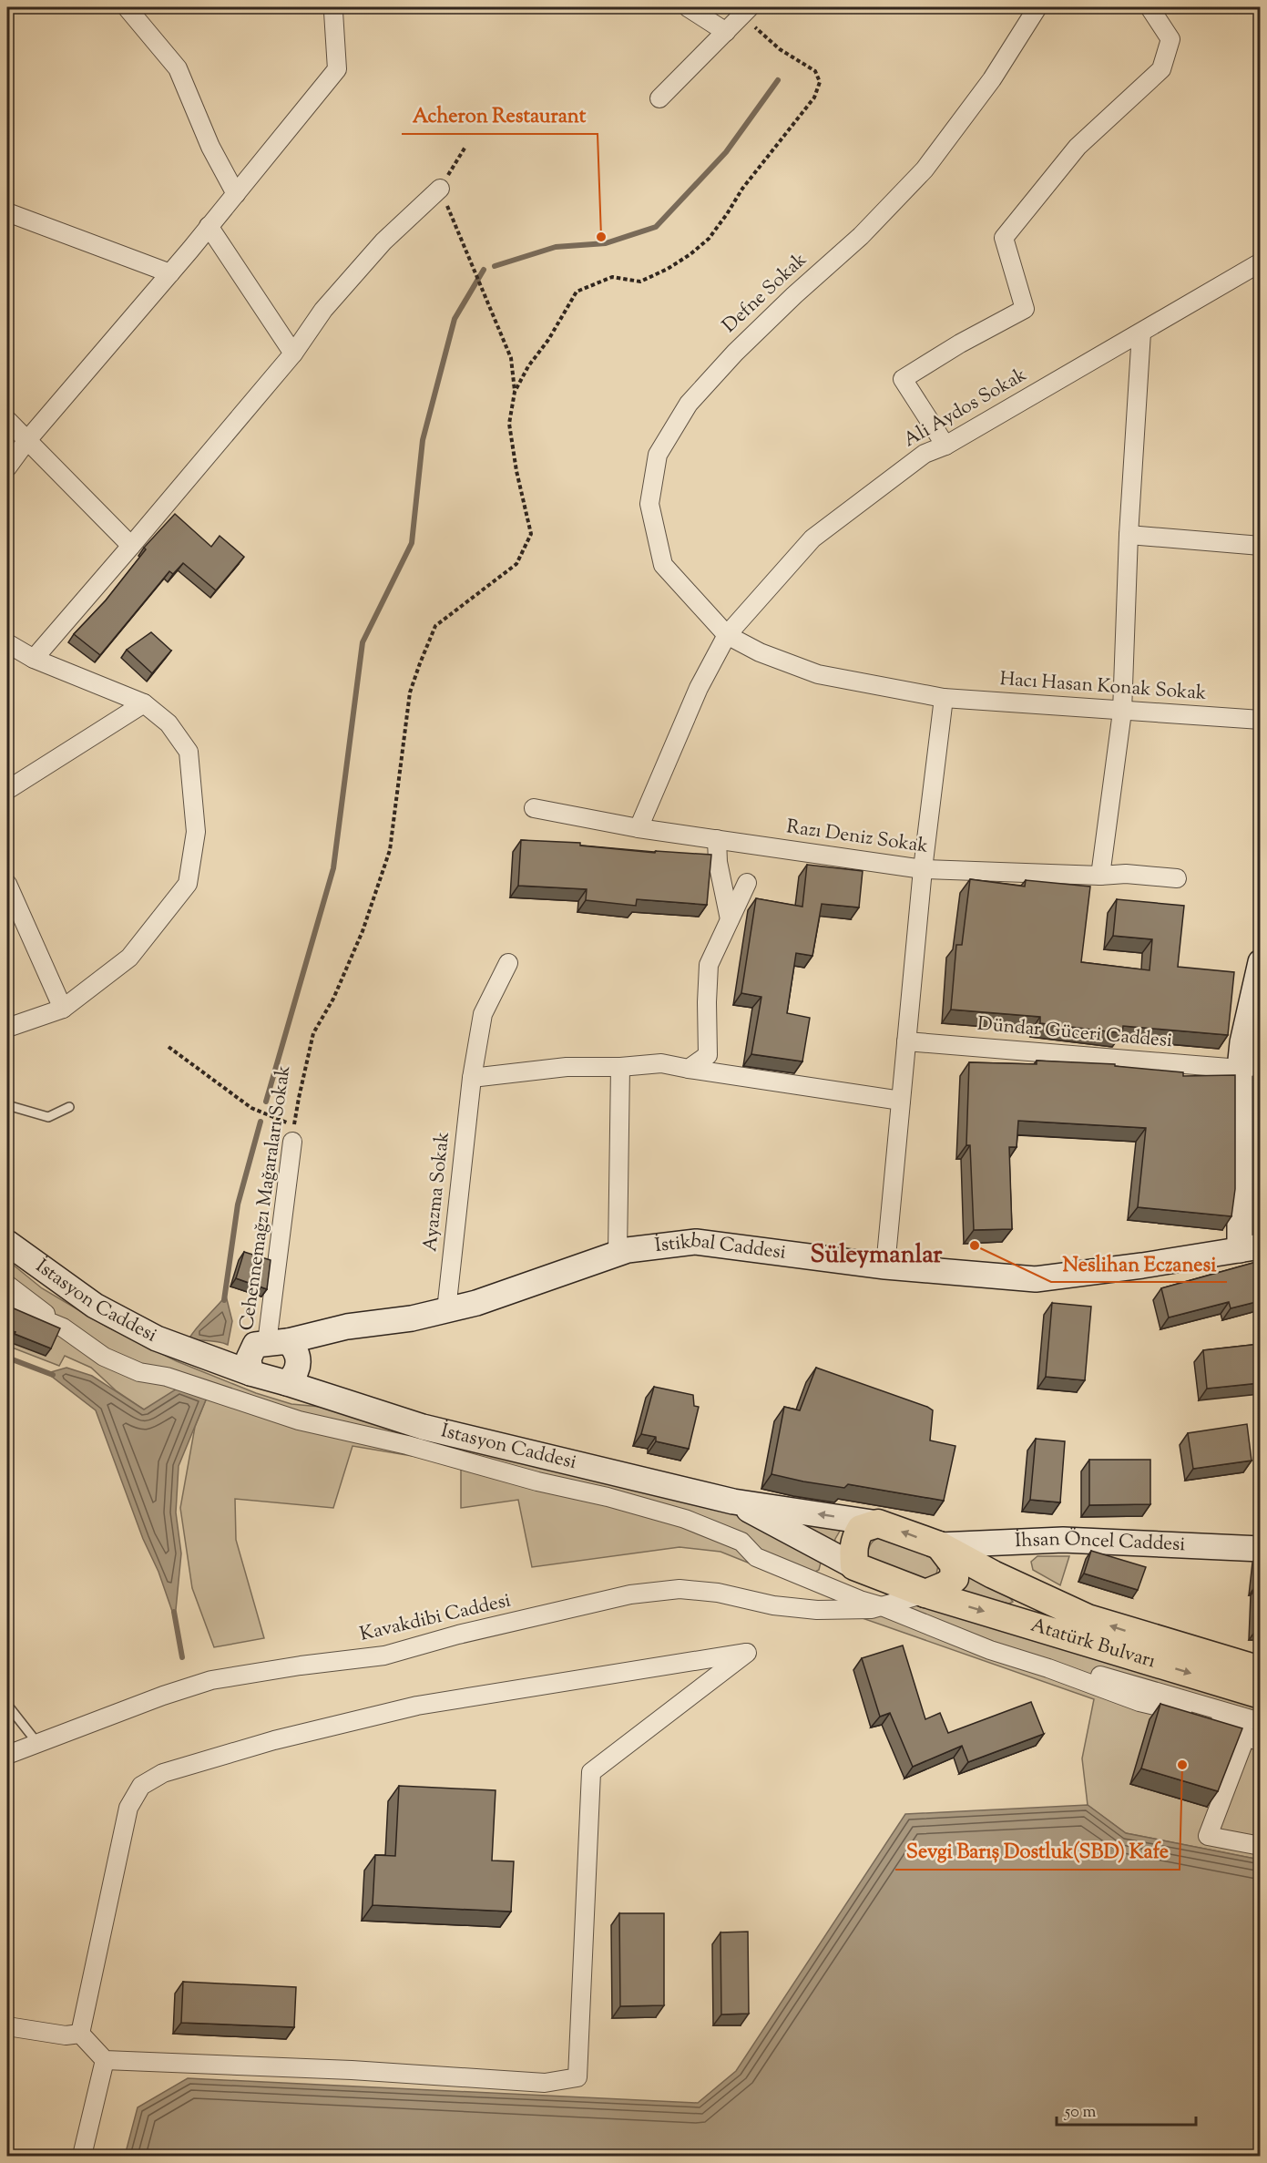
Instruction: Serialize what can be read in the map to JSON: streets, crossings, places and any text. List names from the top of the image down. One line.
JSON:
{"streets":{"main road":["Atatürk Bulvarı"],"street":["Defne Sokak","Ali Aydos Sokak","Hacı Hasan Konak Sokak","Razı Deniz Sokak","Dündar Güceri Caddesi","Ayazma Sokak","Cehennemağzı Mağaraları Sokak","İstikbal Caddesi","İstasyon Caddesi","İhsan Öncel Caddesi","Kavakdibi Caddesi"]},"crossings":[["Defne Sokak","Ali Aydos Sokak"],["Defne Sokak","Hacı Hasan Konak Sokak"],["Ali Aydos Sokak","Razı Deniz Sokak"],["Ayazma Sokak","İstikbal Caddesi"],["Cehennemağzı Mağaraları Sokak","İstikbal Caddesi"],["İstikbal Caddesi","İstasyon Caddesi"],["İstasyon Caddesi","Atatürk Bulvarı"],["İhsan Öncel Caddesi","Atatürk Bulvarı"]],"districts":["Süleymanlar"],"places":["Acheron Restaurant","Neslihan Eczanesi","Sevgi Barış Dostluk(SBD) Kafe"],"scale_bar":"50 m"}
